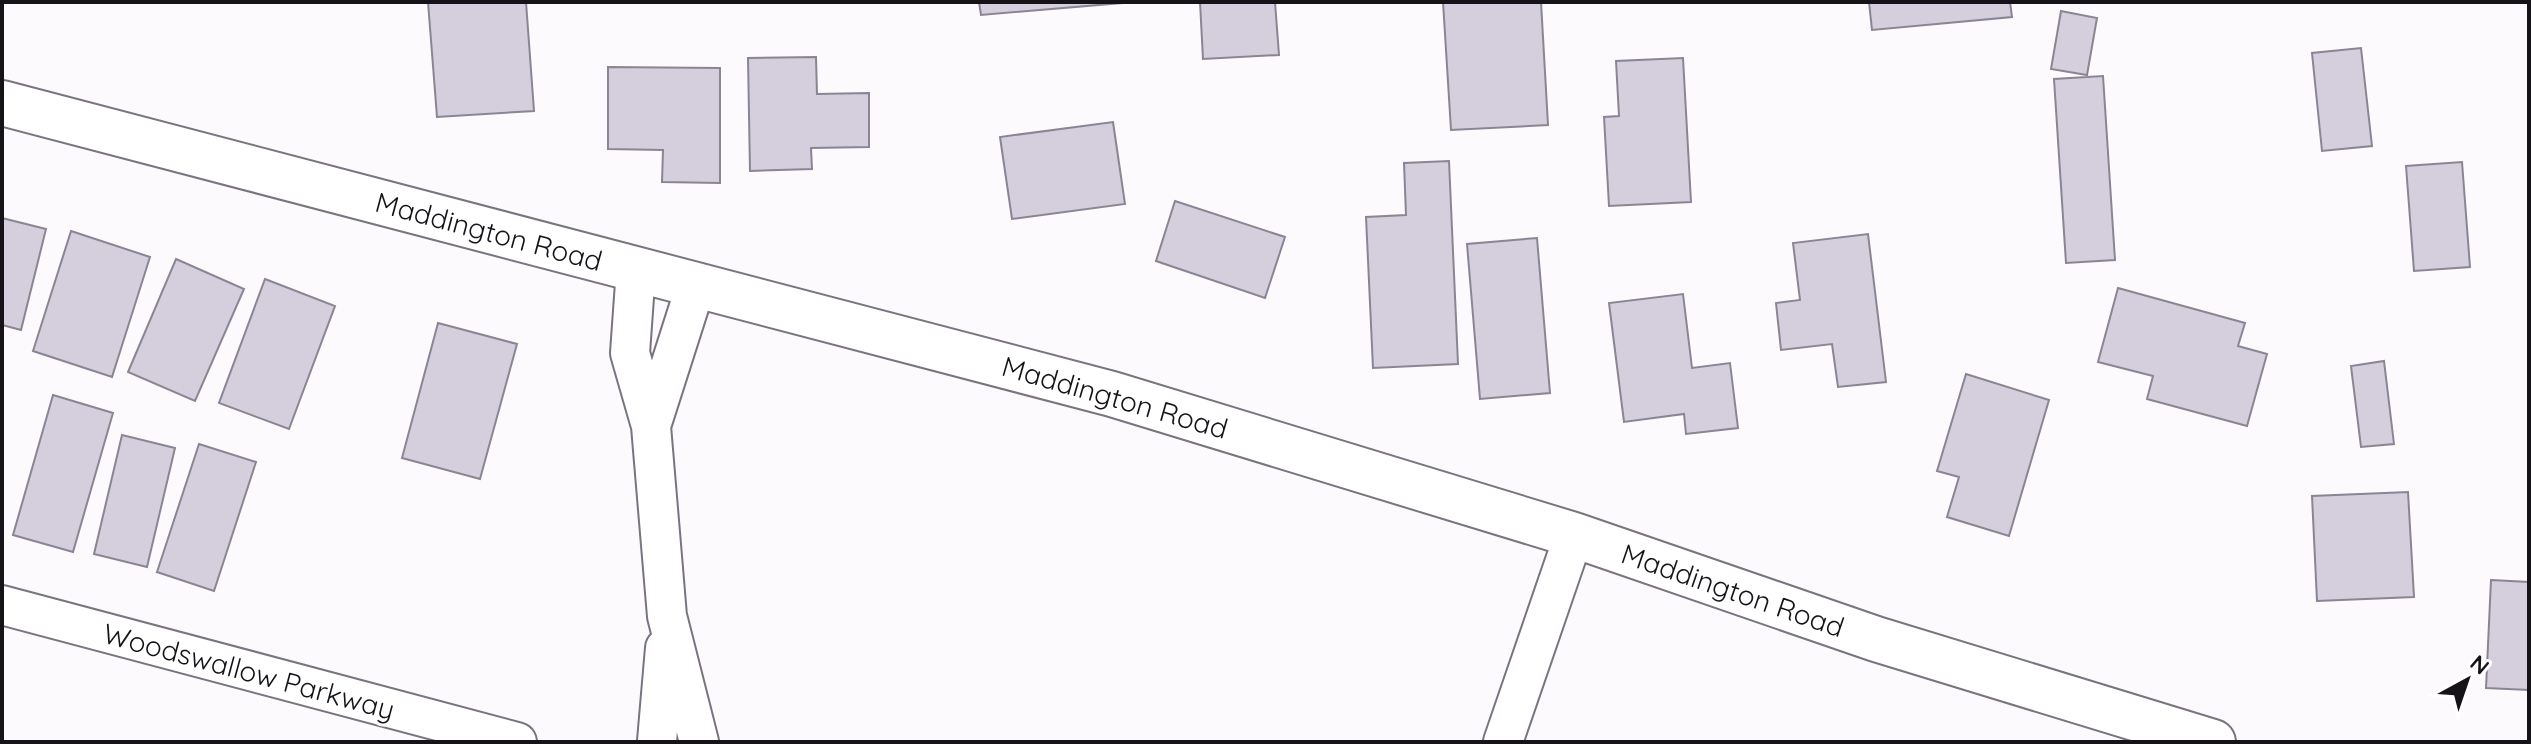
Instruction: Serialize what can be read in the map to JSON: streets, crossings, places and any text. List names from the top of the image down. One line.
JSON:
{"streets":{"main road":["Maddington Road"],"street":["Woodswallow Parkway"]},"north":"top right"}
